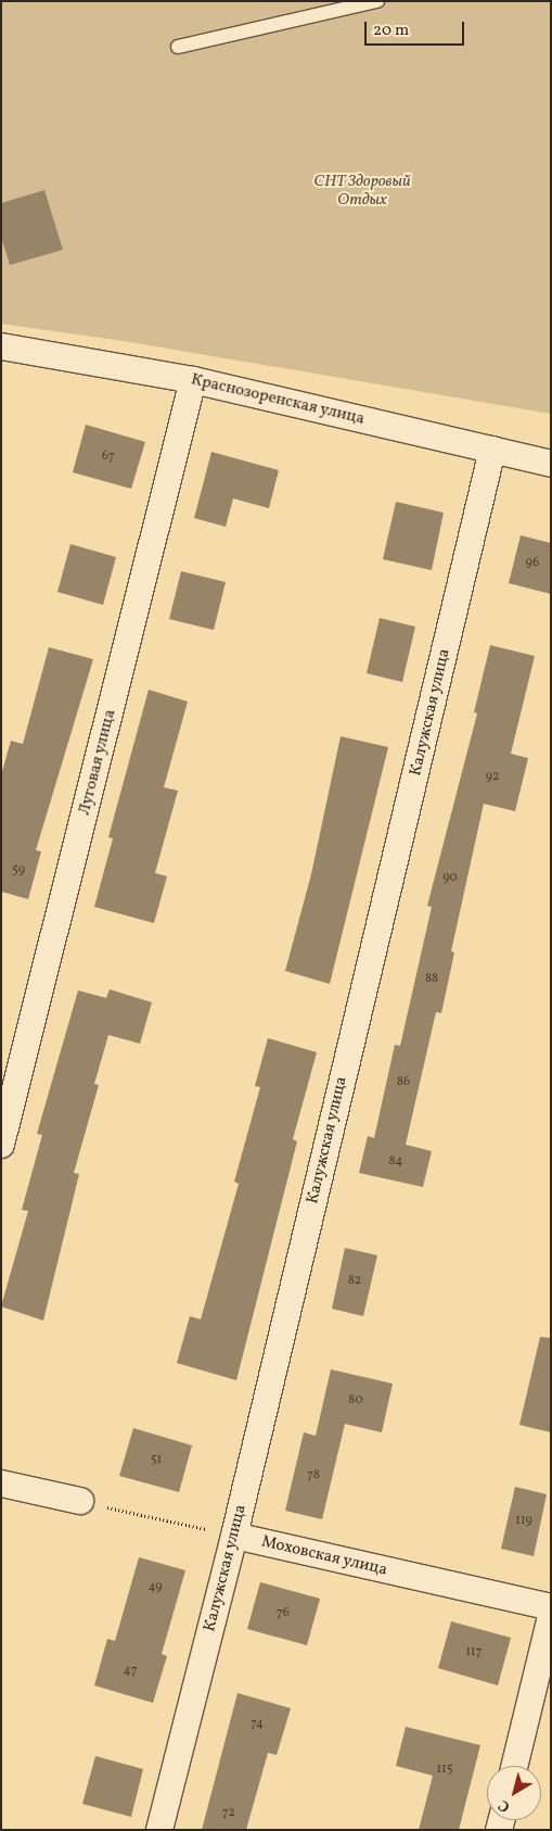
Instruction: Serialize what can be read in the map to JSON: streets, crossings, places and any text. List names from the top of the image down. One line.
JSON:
{"streets":{"street":["Краснозоренская улица","Калужская улица","Луговая улица","Моховская улица"]},"crossings":[["Краснозоренская улица","Калужская улица"],["Краснозоренская улица","Луговая улица"],["Калужская улица","Моховская улица"]],"parks":["СНТ Здоровый Отдых"],"house_numbers":["67","96","92","59","90","88","86","84","82","80","51","78","119","49","76","117","47","74","115","72"],"scale_bar":"20 m","north":"bottom left"}
